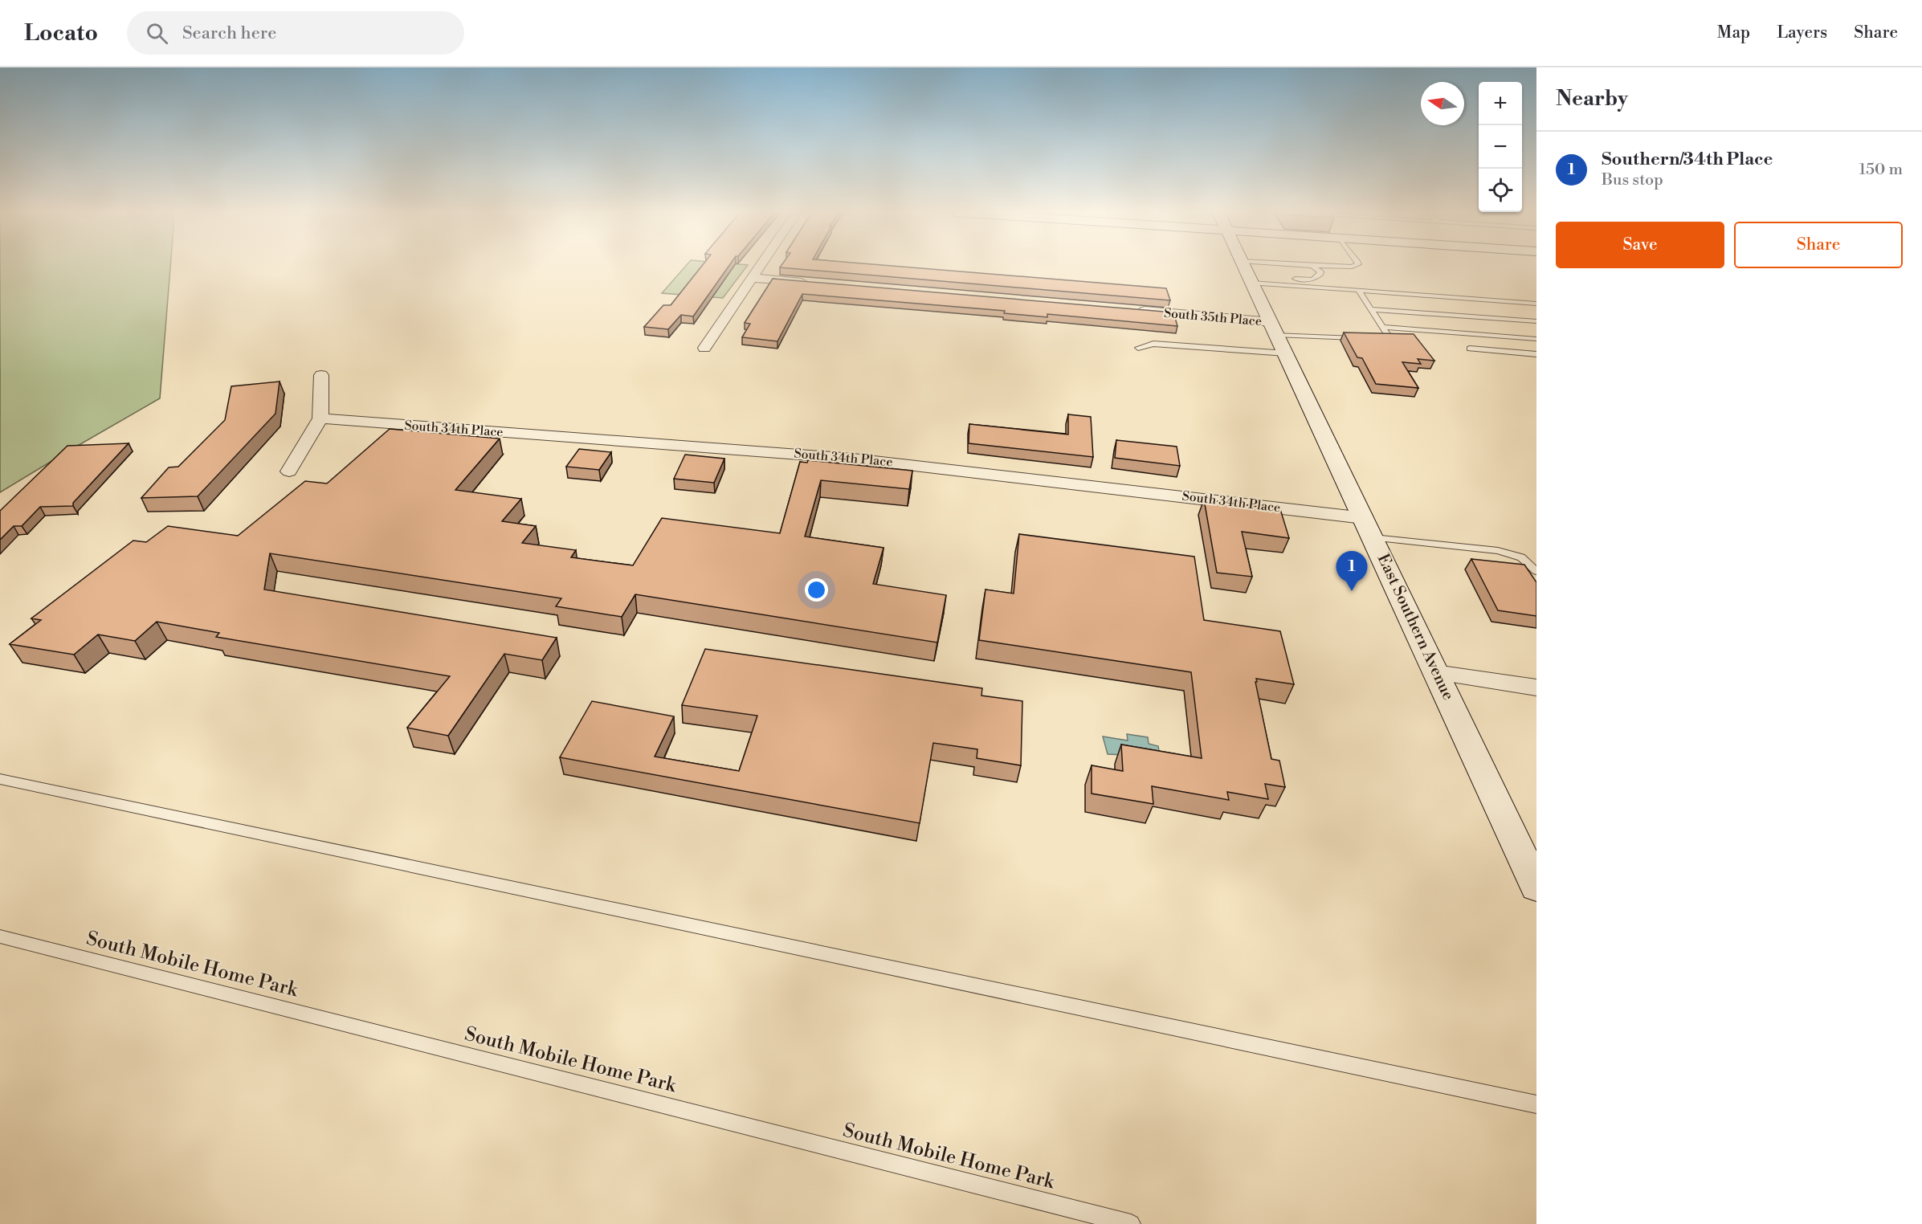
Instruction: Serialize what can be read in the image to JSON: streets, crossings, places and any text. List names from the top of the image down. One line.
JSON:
{"streets":{"main road":["East Southern Avenue"],"street":["South 35th Place","South 34th Place"],"lane":["South Mobile Home Park"]},"crossings":[["South 35th Place","East Southern Avenue"],["South 34th Place","East Southern Avenue"]],"north":"left","page":{"header":"Locato","search":"Search here","nav":["Map","Layers","Share"],"heading":"Nearby","map_buttons":["+","−"],"list":[{"mark":"1","name":"Southern/34th Place","note":"Bus stop","value":"150 m"}],"buttons":["Save","Share"],"pins":"1"}}
